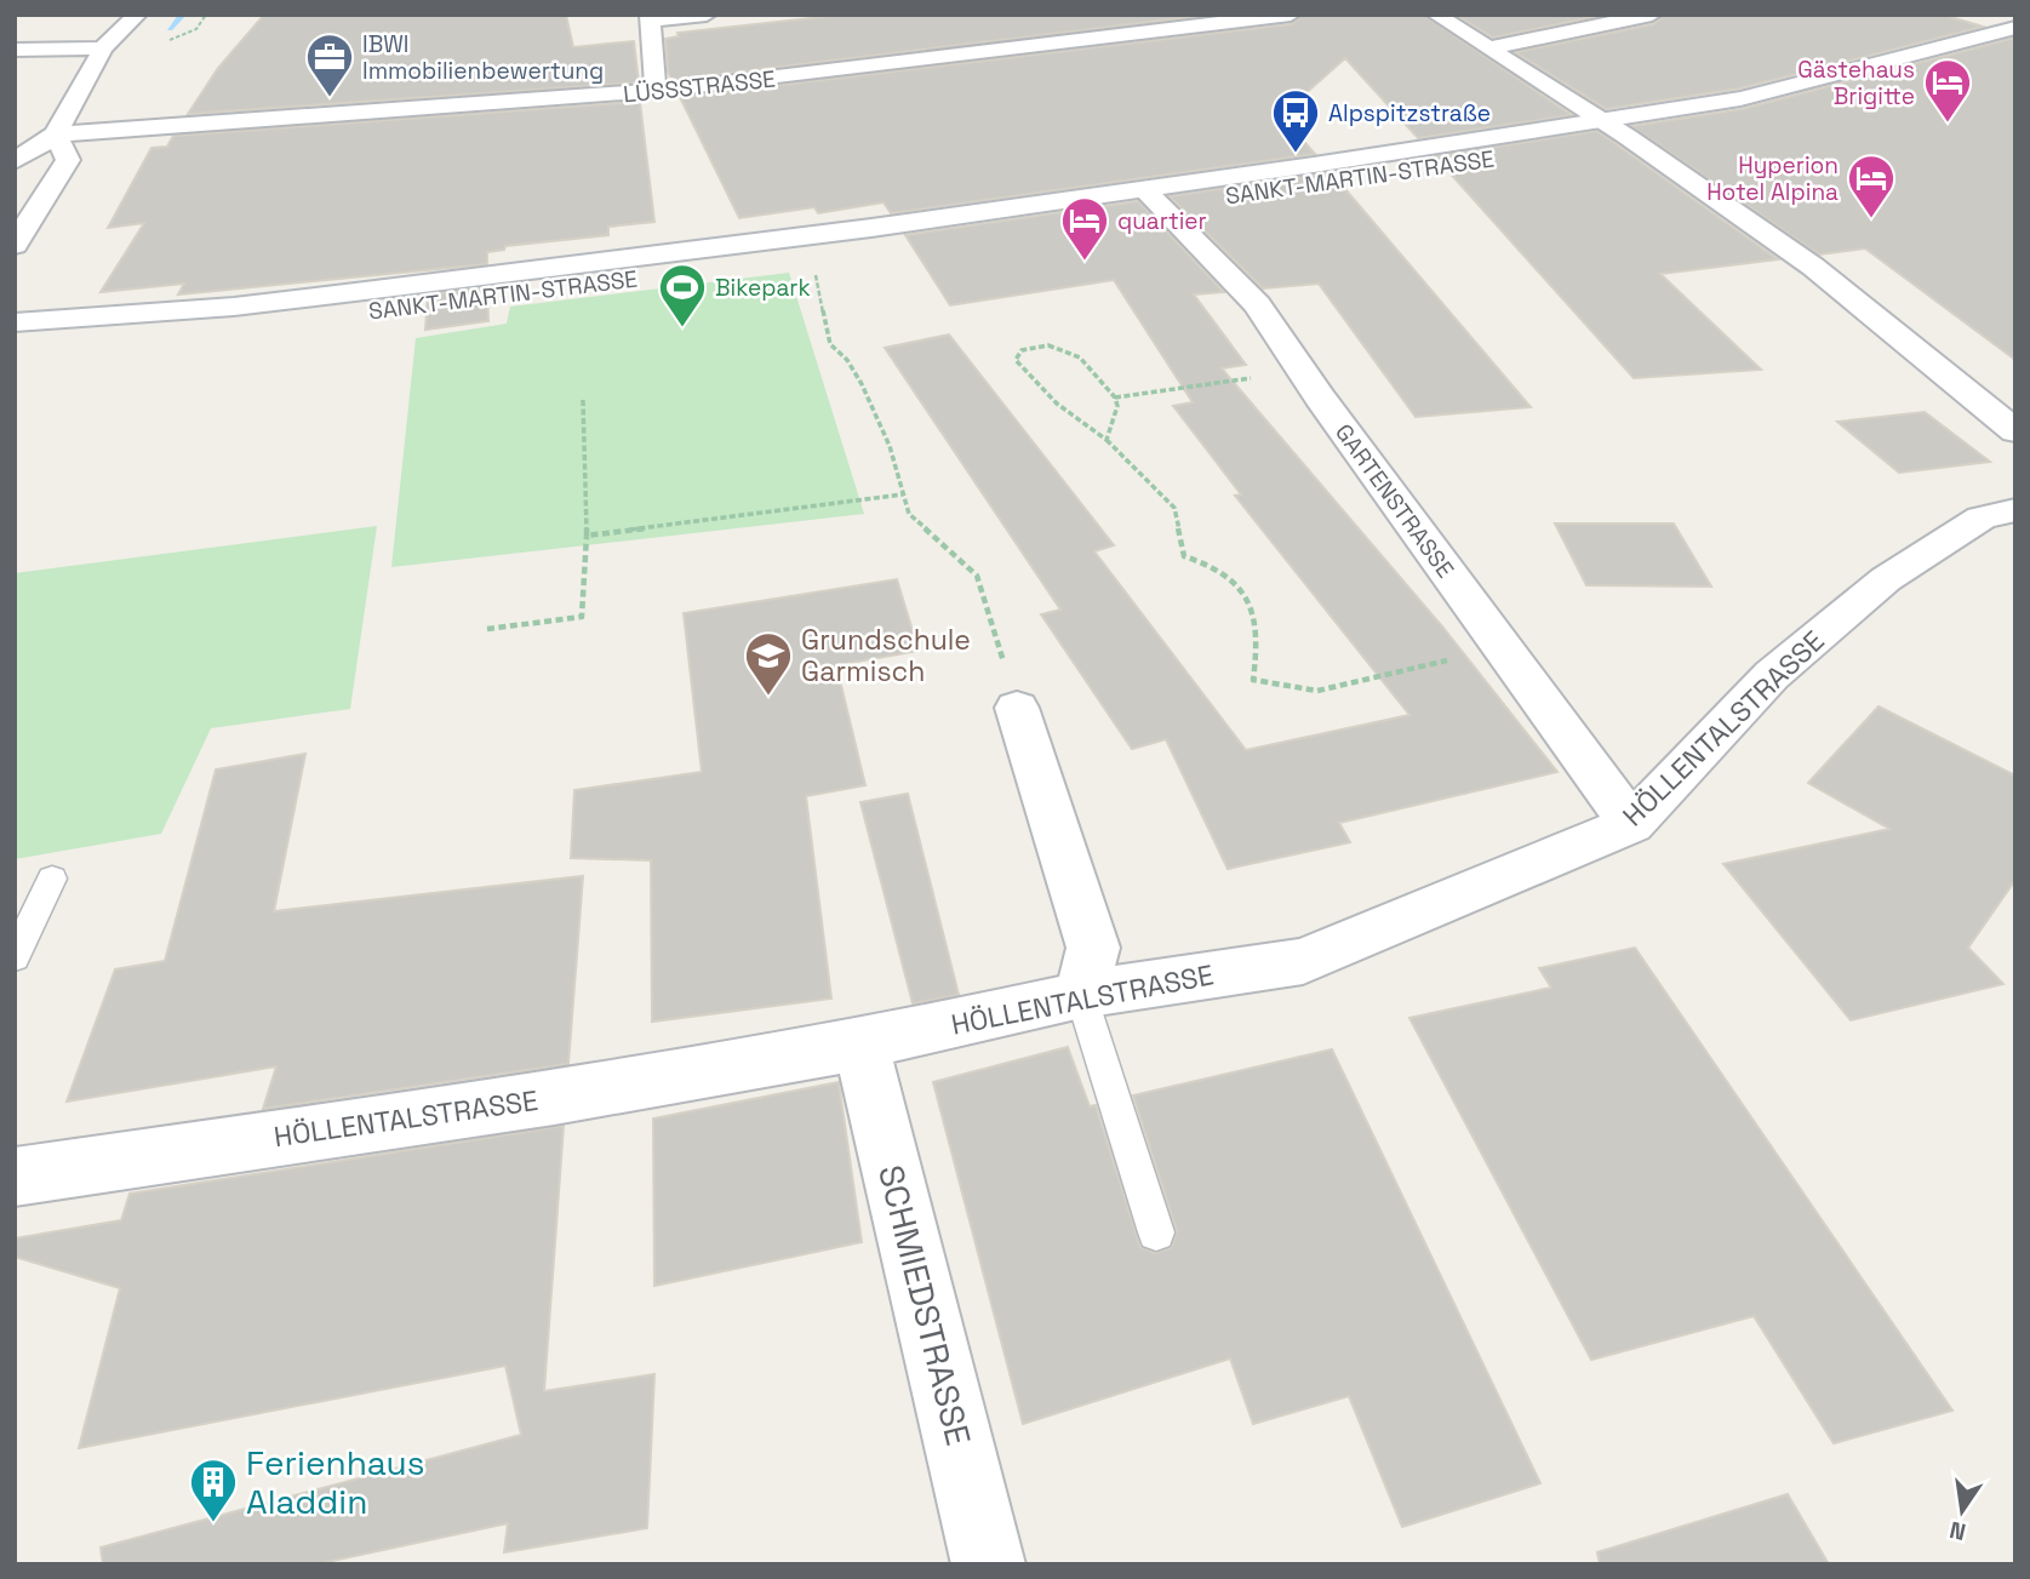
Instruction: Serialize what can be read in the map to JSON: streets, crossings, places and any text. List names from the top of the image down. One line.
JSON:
{"streets":{"street":["LÜSSSTRASSE","SANKT-MARTIN-STRASSE","GARTENSTRASSE","HÖLLENTALSTRASSE","SCHMIEDSTRASSE"]},"crossings":[["SANKT-MARTIN-STRASSE","GARTENSTRASSE"],["GARTENSTRASSE","HÖLLENTALSTRASSE"],["HÖLLENTALSTRASSE","SCHMIEDSTRASSE"]],"places":{"office":["IBWI Immobilienbewertung"],"hotel":["Gästehaus Brigitte","Hyperion Hotel Alpina","quartier"],"bus stop":["Alpspitzstraße"],"sports":["Bikepark"],"school or university":["Grundschule Garmisch"],"building":["Ferienhaus Aladdin"]},"north":"bottom"}
